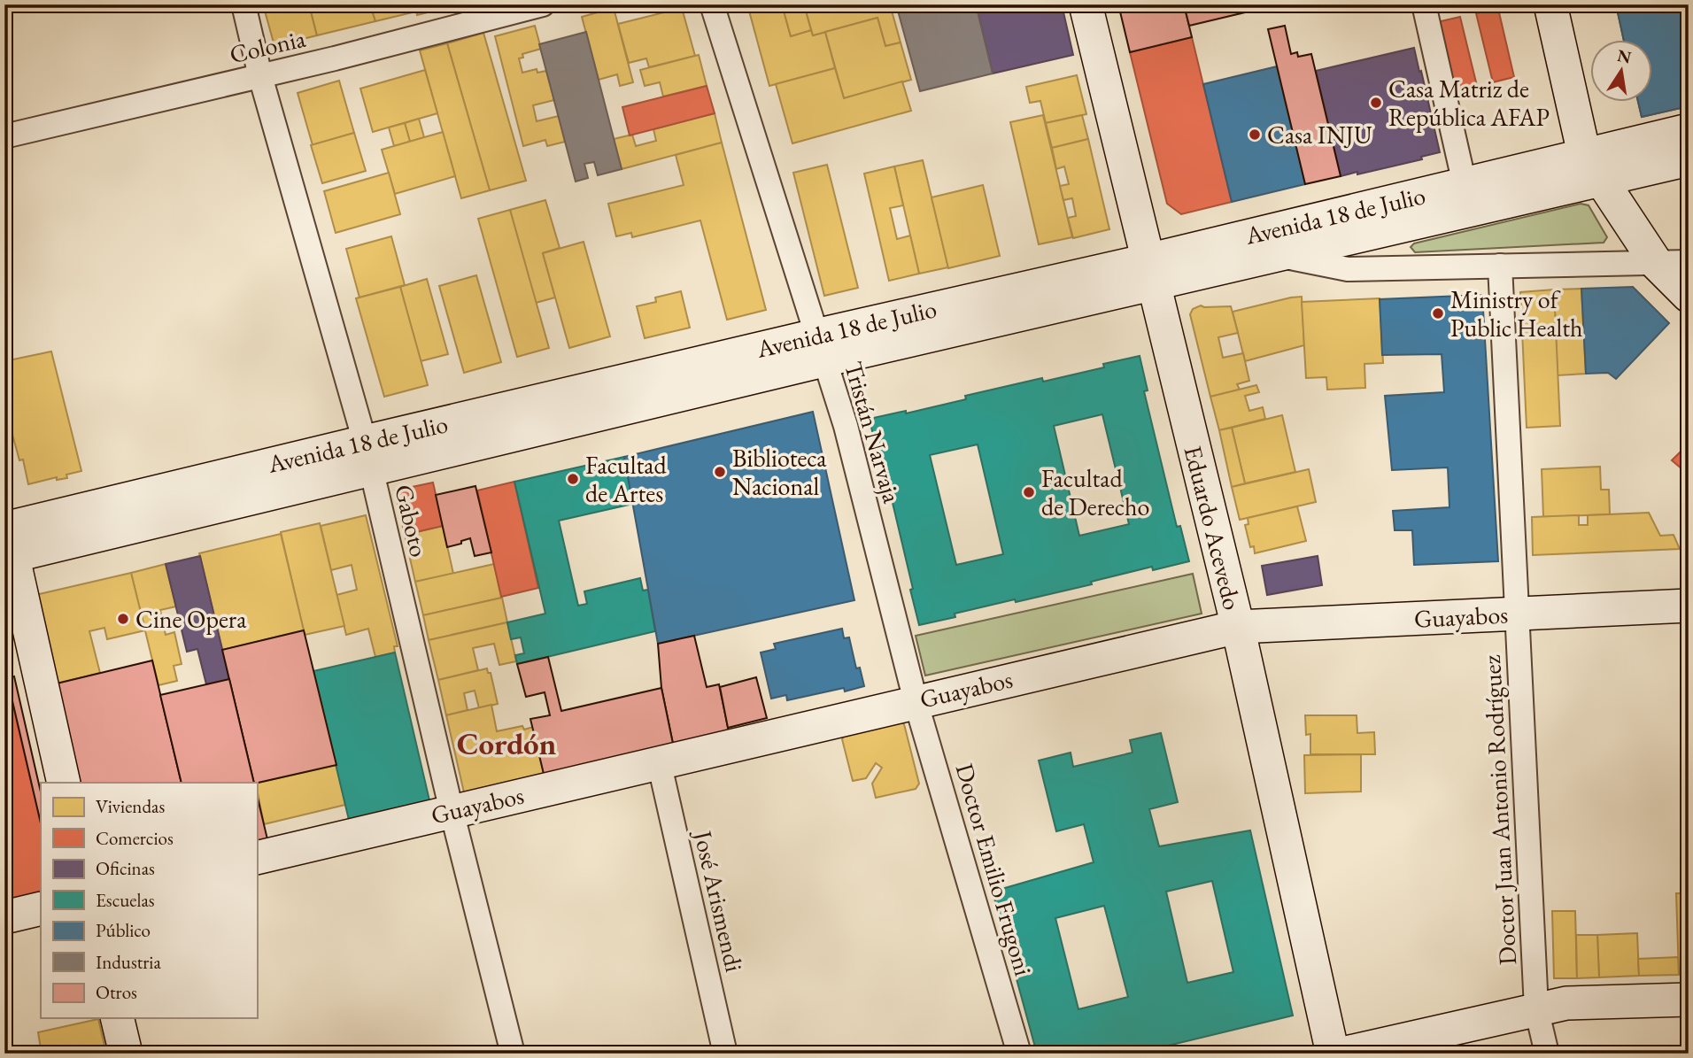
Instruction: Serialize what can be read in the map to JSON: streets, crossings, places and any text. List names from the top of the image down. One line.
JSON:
{"streets":{"street":["Colonia","Avenida 18 de Julio","Tristán Narvaja","Gaboto","Eduardo Acevedo","Guayabos","Doctor Juan Antonio Rodríguez","Doctor Emilio Frugoni","José Arismendi"]},"crossings":[["Colonia","Gaboto"],["Avenida 18 de Julio","Tristán Narvaja"],["Avenida 18 de Julio","Gaboto"],["Avenida 18 de Julio","Eduardo Acevedo"],["Avenida 18 de Julio","Doctor Juan Antonio Rodríguez"],["Tristán Narvaja","Guayabos"],["Tristán Narvaja","Doctor Emilio Frugoni"],["Gaboto","Guayabos"],["Eduardo Acevedo","Guayabos"],["Guayabos","Doctor Juan Antonio Rodríguez"],["Guayabos","Doctor Emilio Frugoni"],["Guayabos","José Arismendi"]],"districts":["Cordón"],"places":["Casa Matriz de República AFAP","Casa INJU","Ministry of Public Health","Biblioteca Nacional","Facultad de Artes","Facultad de Derecho","Cine Opera"],"legend":["Viviendas","Comercios","Oficinas","Escuelas","Público","Industria","Otros"],"north":"top"}
